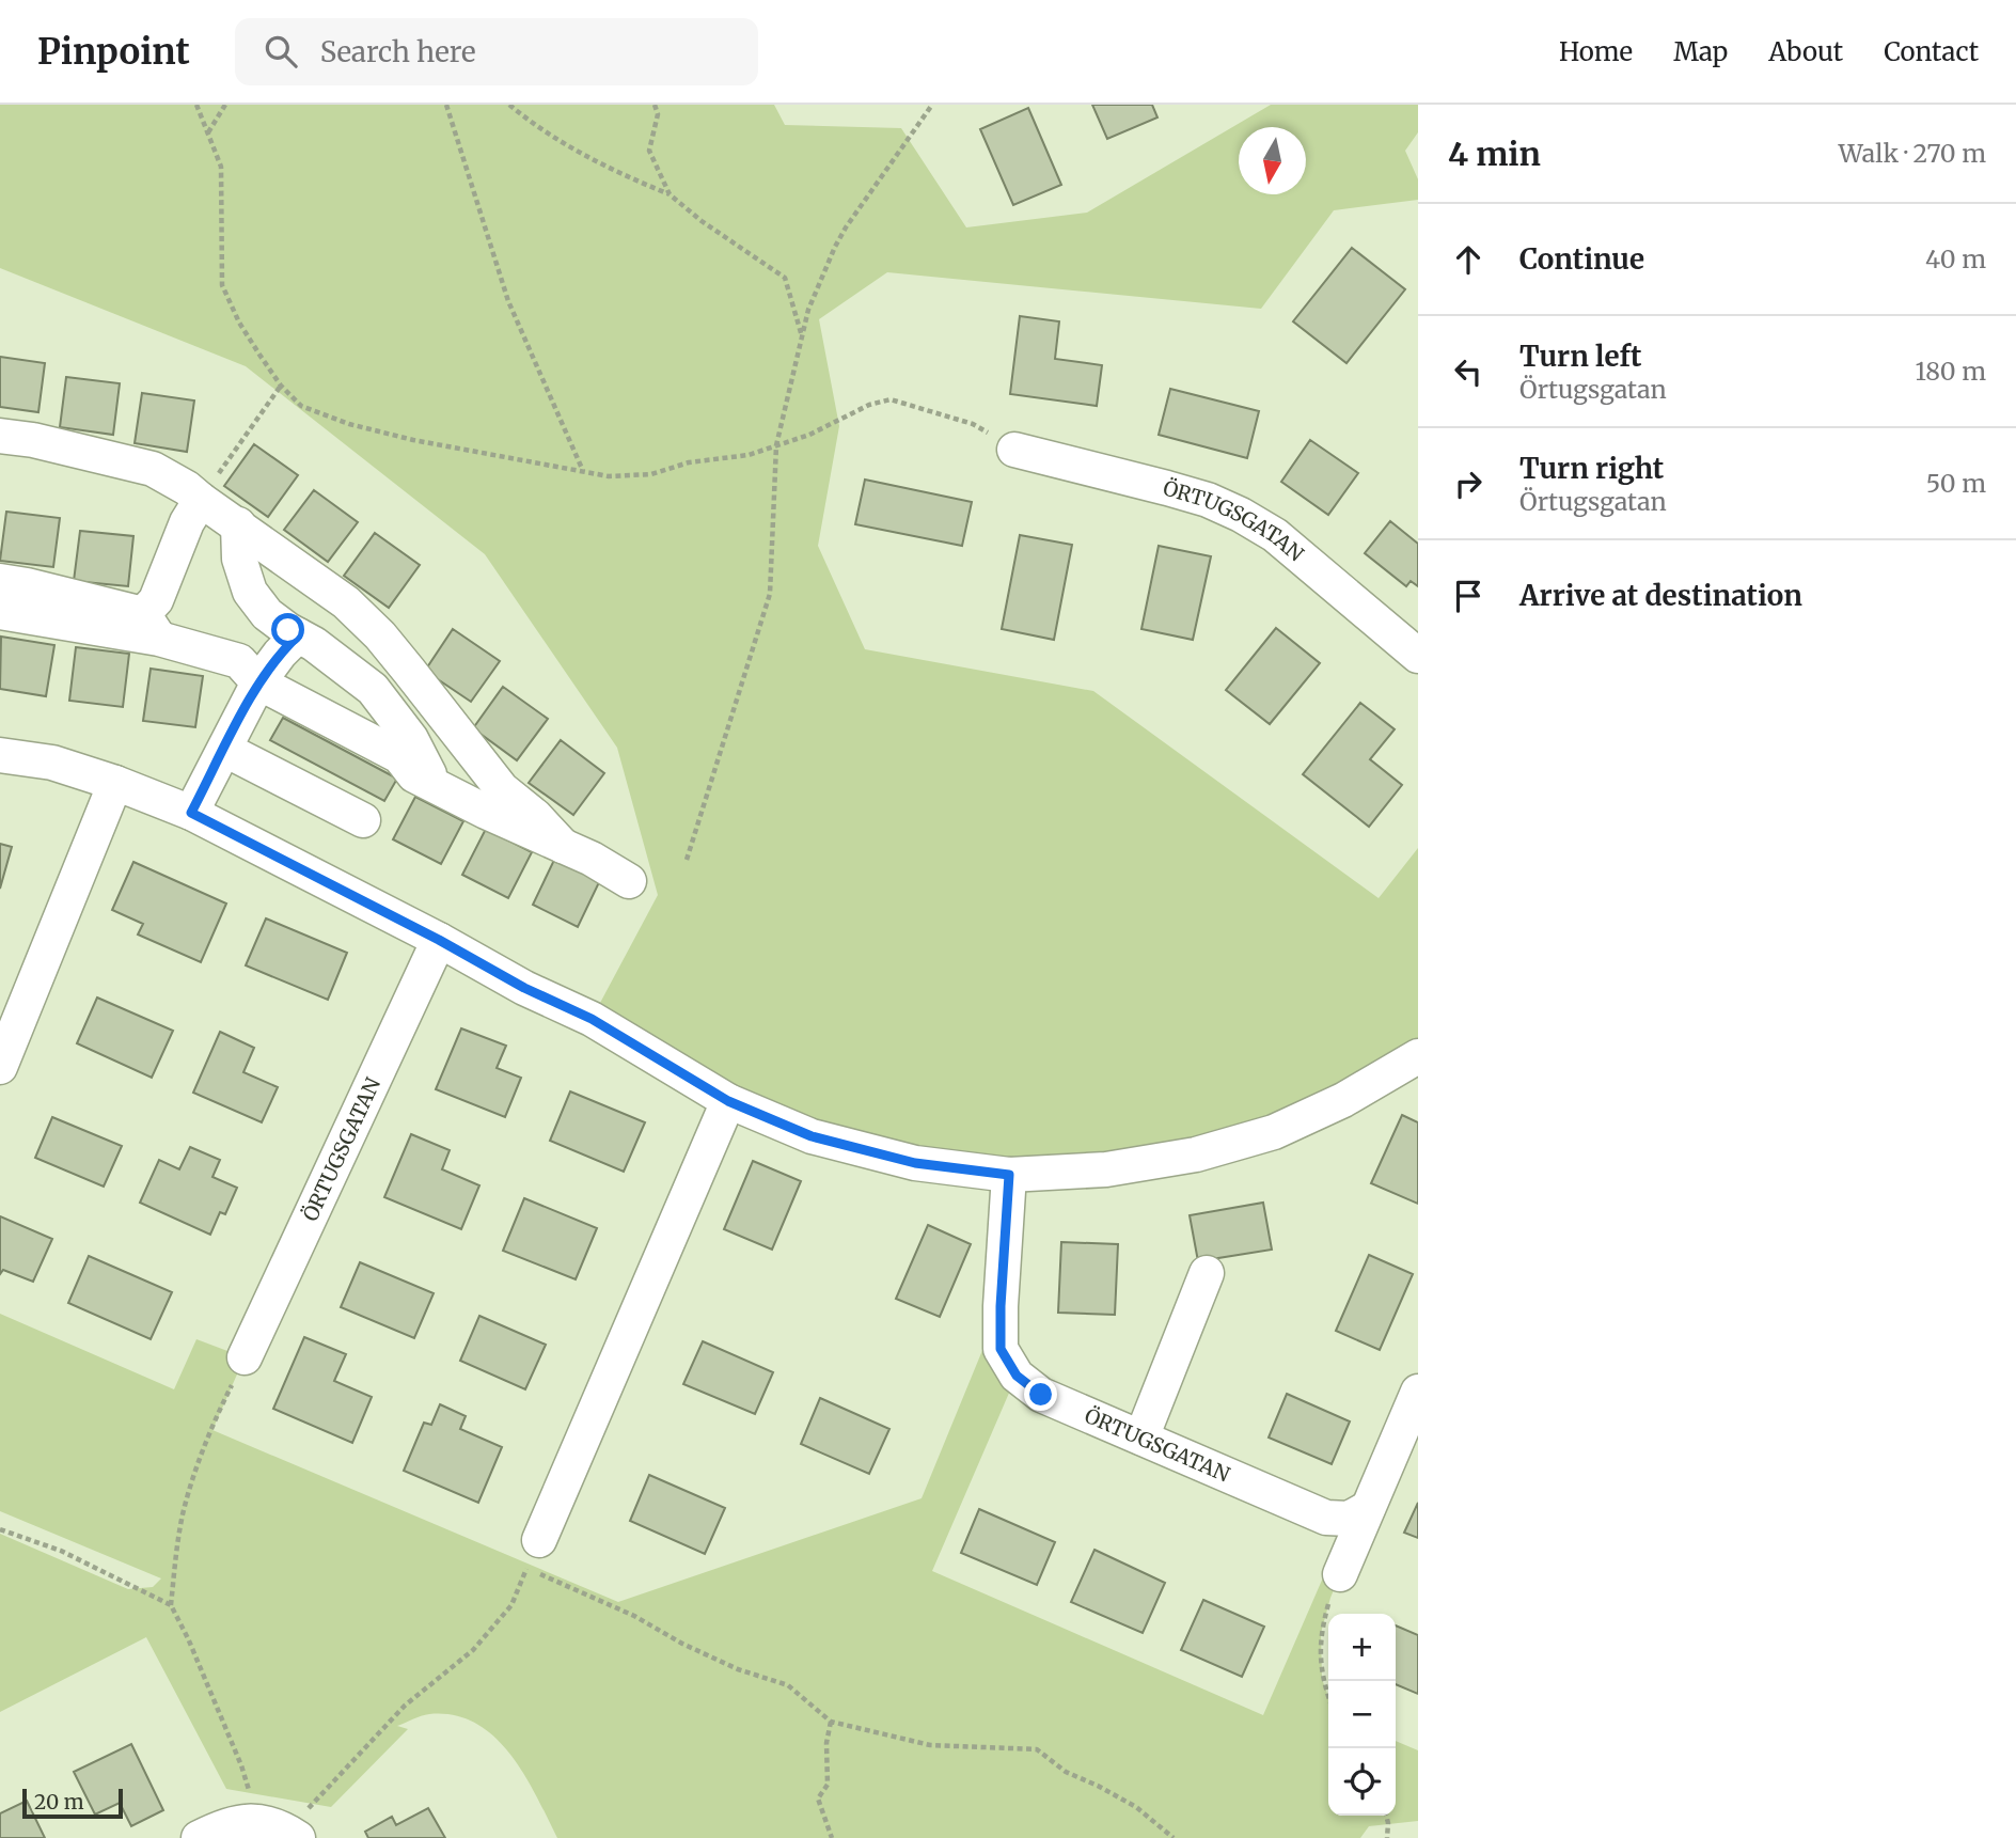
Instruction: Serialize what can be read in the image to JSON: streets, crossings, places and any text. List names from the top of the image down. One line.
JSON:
{"streets":{"street":["ÖRTUGSGATAN"]},"scale_bar":"20 m","north":"bottom","page":{"header":"Pinpoint","search":"Search here","nav":["Home","Map","About","Contact"],"heading":["4 min","Walk · 270 m"],"list":[["Continue","40 m"],["Turn left","Örtugsgatan","180 m"],["Turn right","Örtugsgatan","50 m"],"Arrive at destination"],"map_buttons":["+","−"],"scale":"20 m"}}
